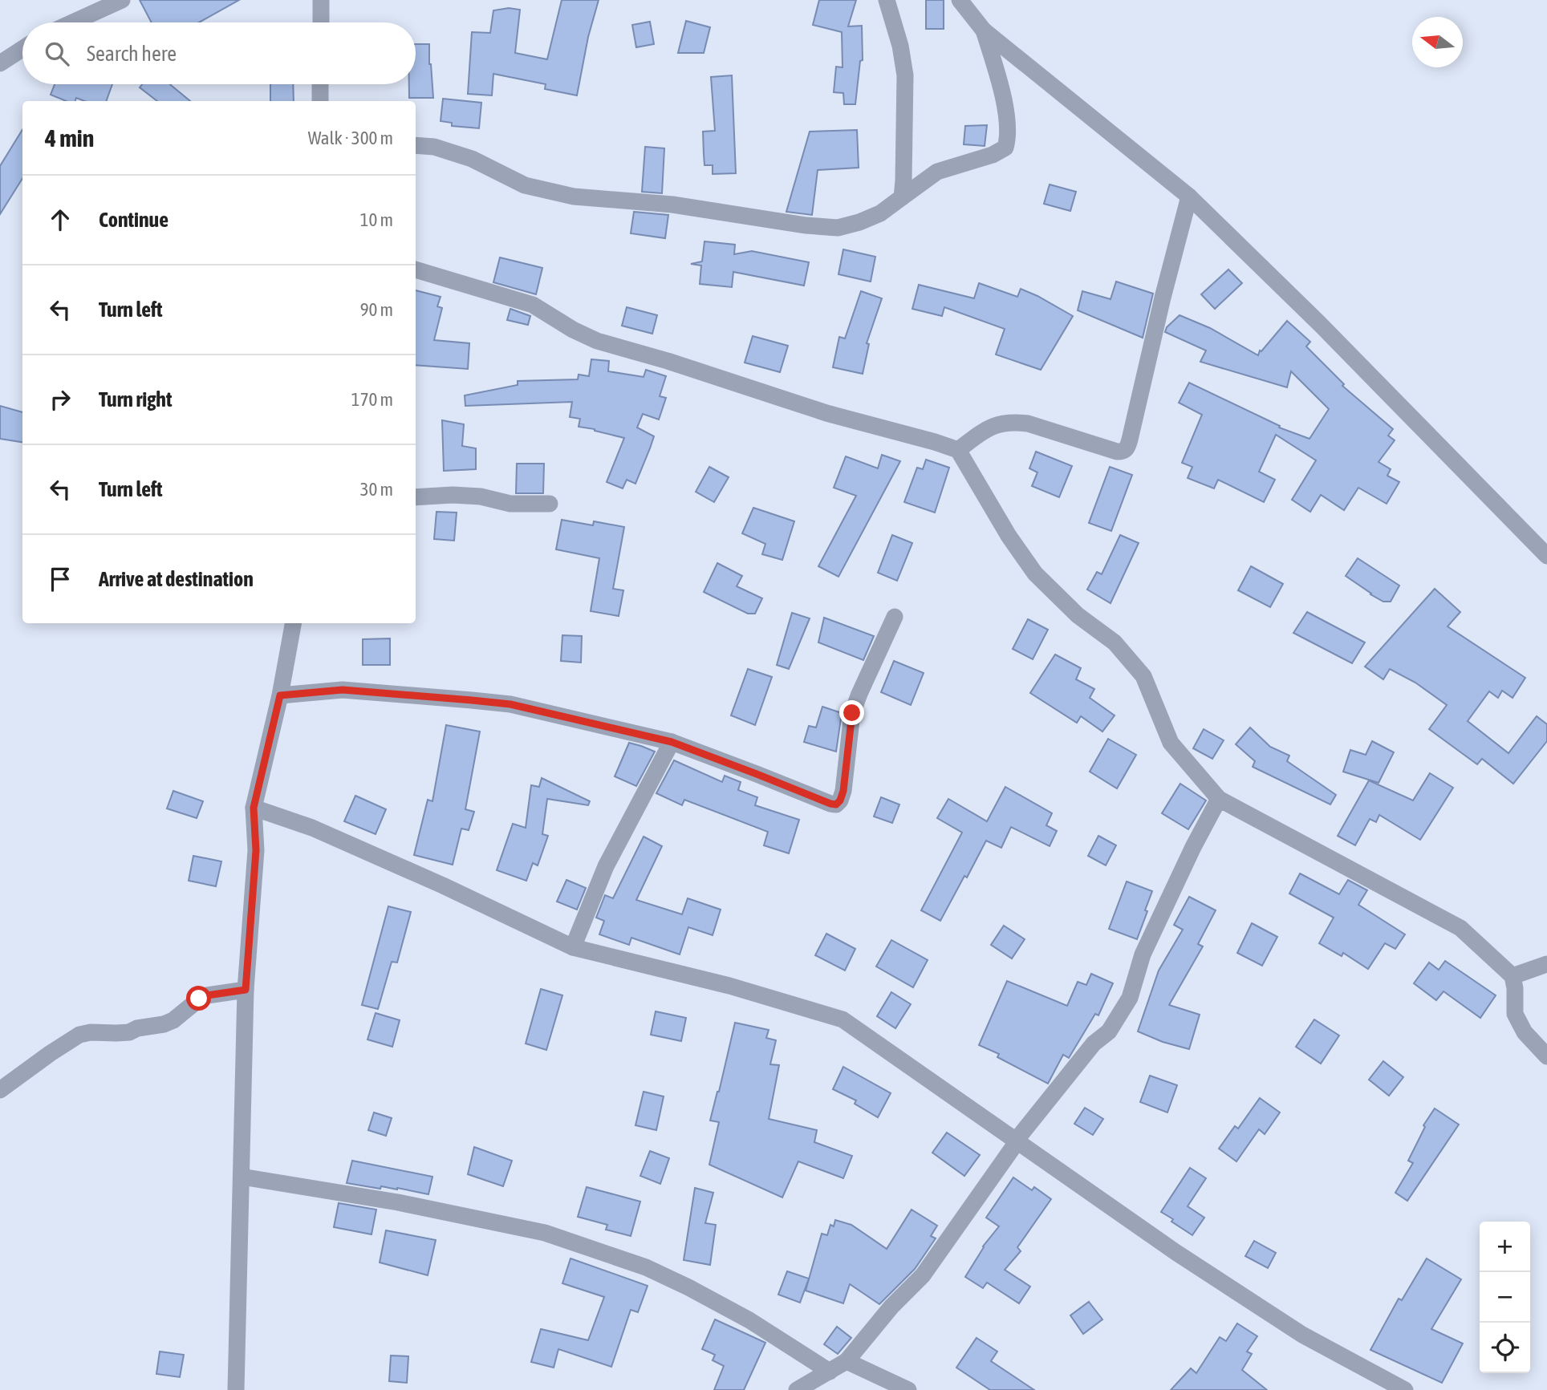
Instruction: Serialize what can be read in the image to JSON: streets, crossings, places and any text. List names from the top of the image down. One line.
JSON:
{"north":"left","page":{"search":"Search here","heading":["4 min","Walk · 300 m"],"list":[["Continue","10 m"],["Turn left","90 m"],["Turn right","170 m"],["Turn left","30 m"],"Arrive at destination"],"map_buttons":["+","−"]}}
